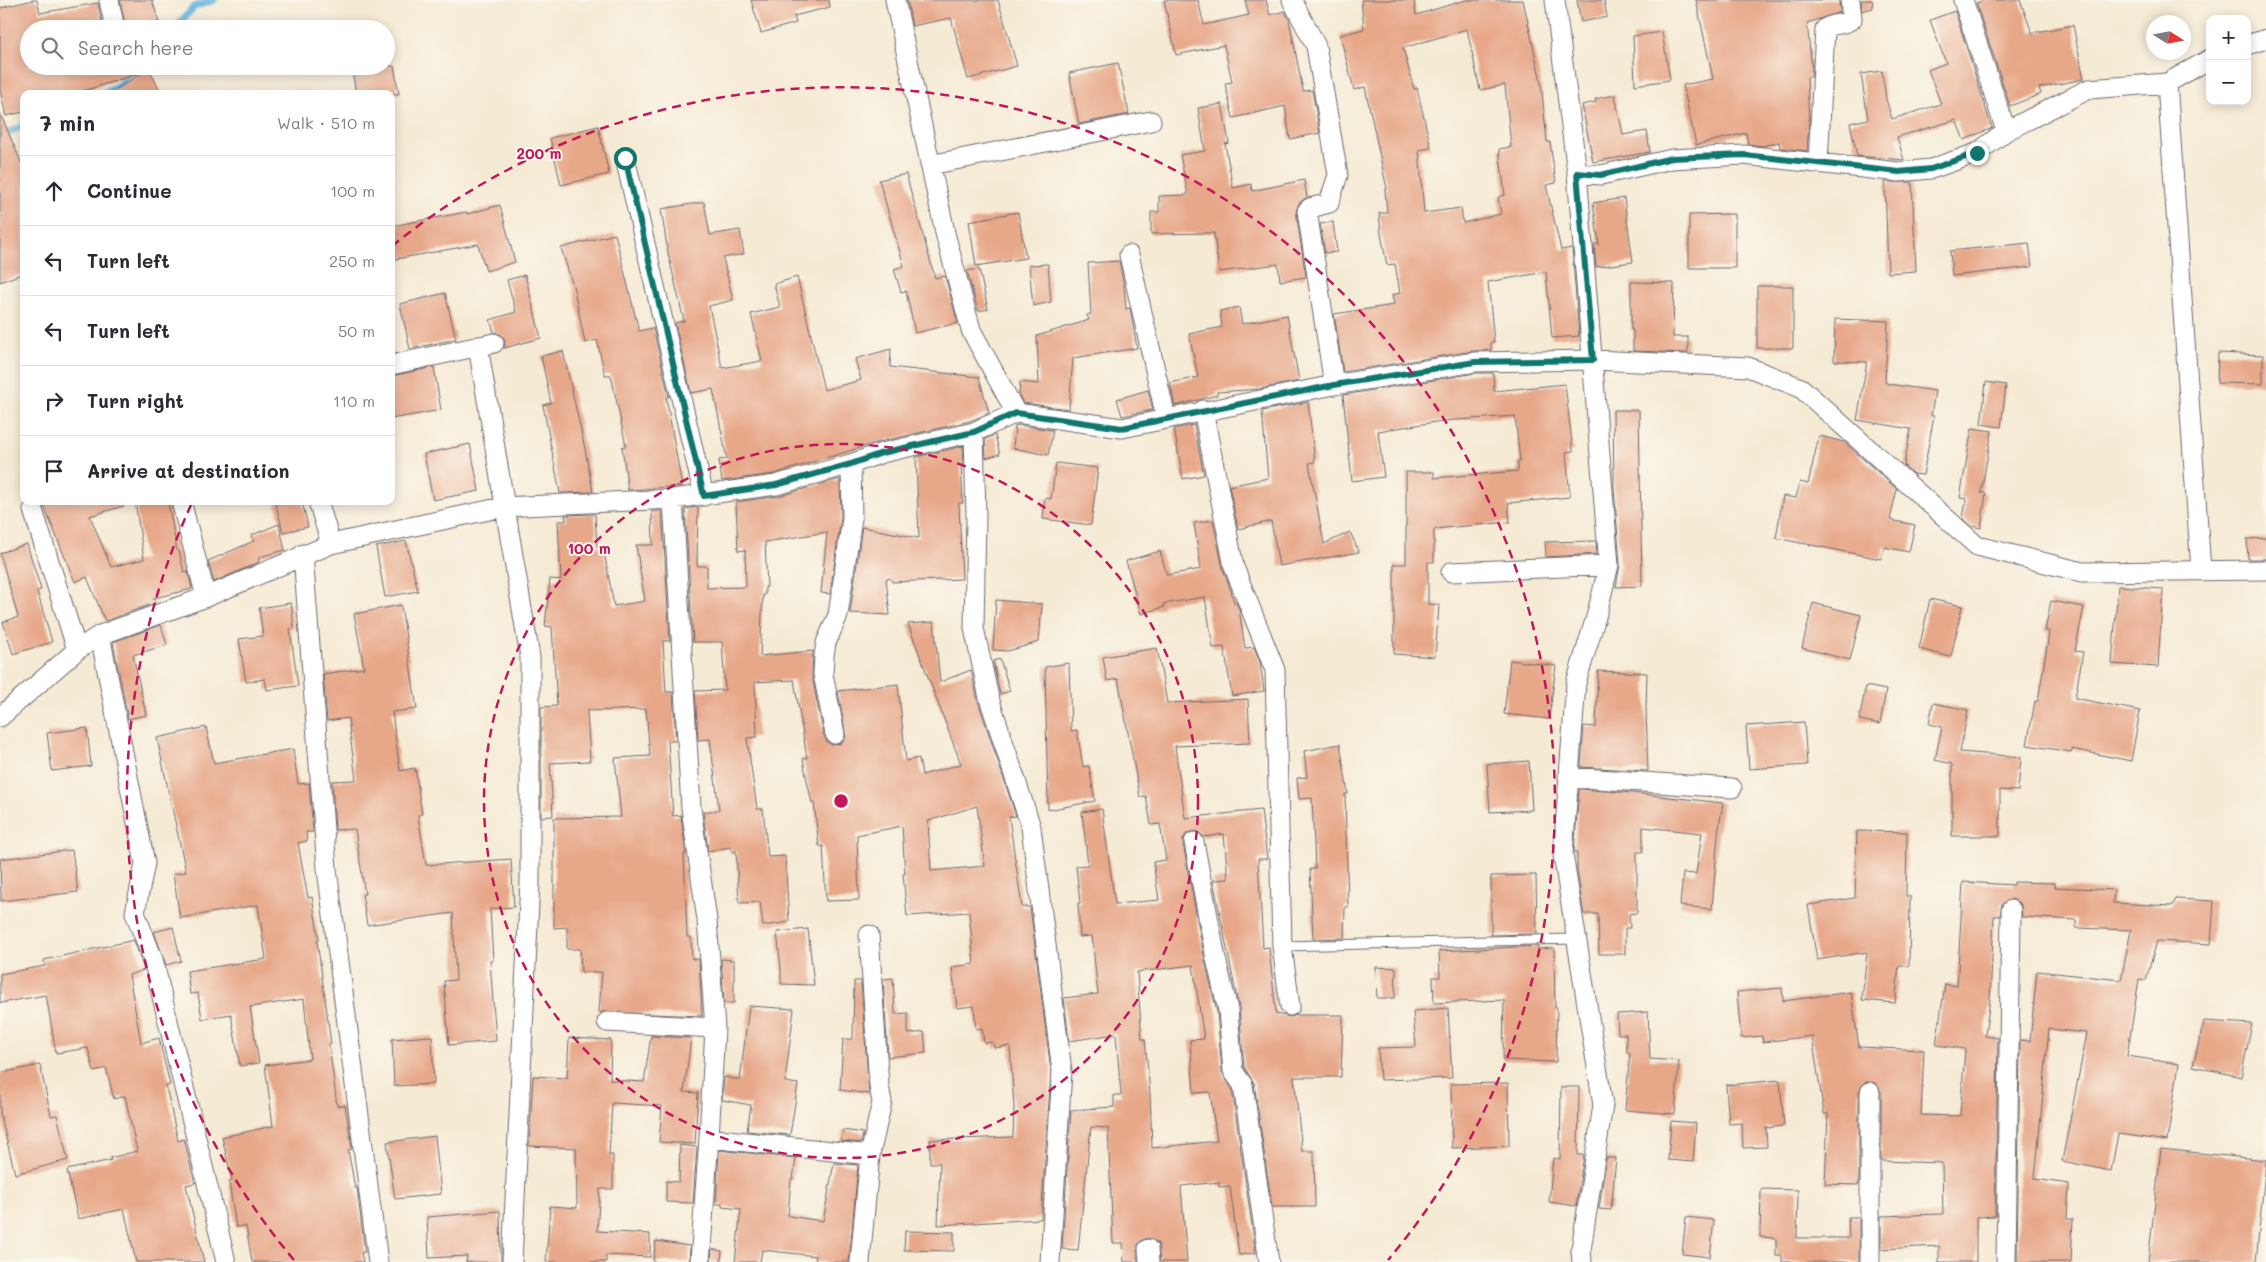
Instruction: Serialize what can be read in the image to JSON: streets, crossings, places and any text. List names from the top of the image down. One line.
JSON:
{"north":"right","page":{"map_buttons":["+","−"],"search":"Search here","heading":["7 min","Walk · 510 m"],"list":[["Continue","100 m"],["Turn left","250 m"],["Turn left","50 m"],["Turn right","110 m"],"Arrive at destination"]},"rings":["200 m","100 m"]}
